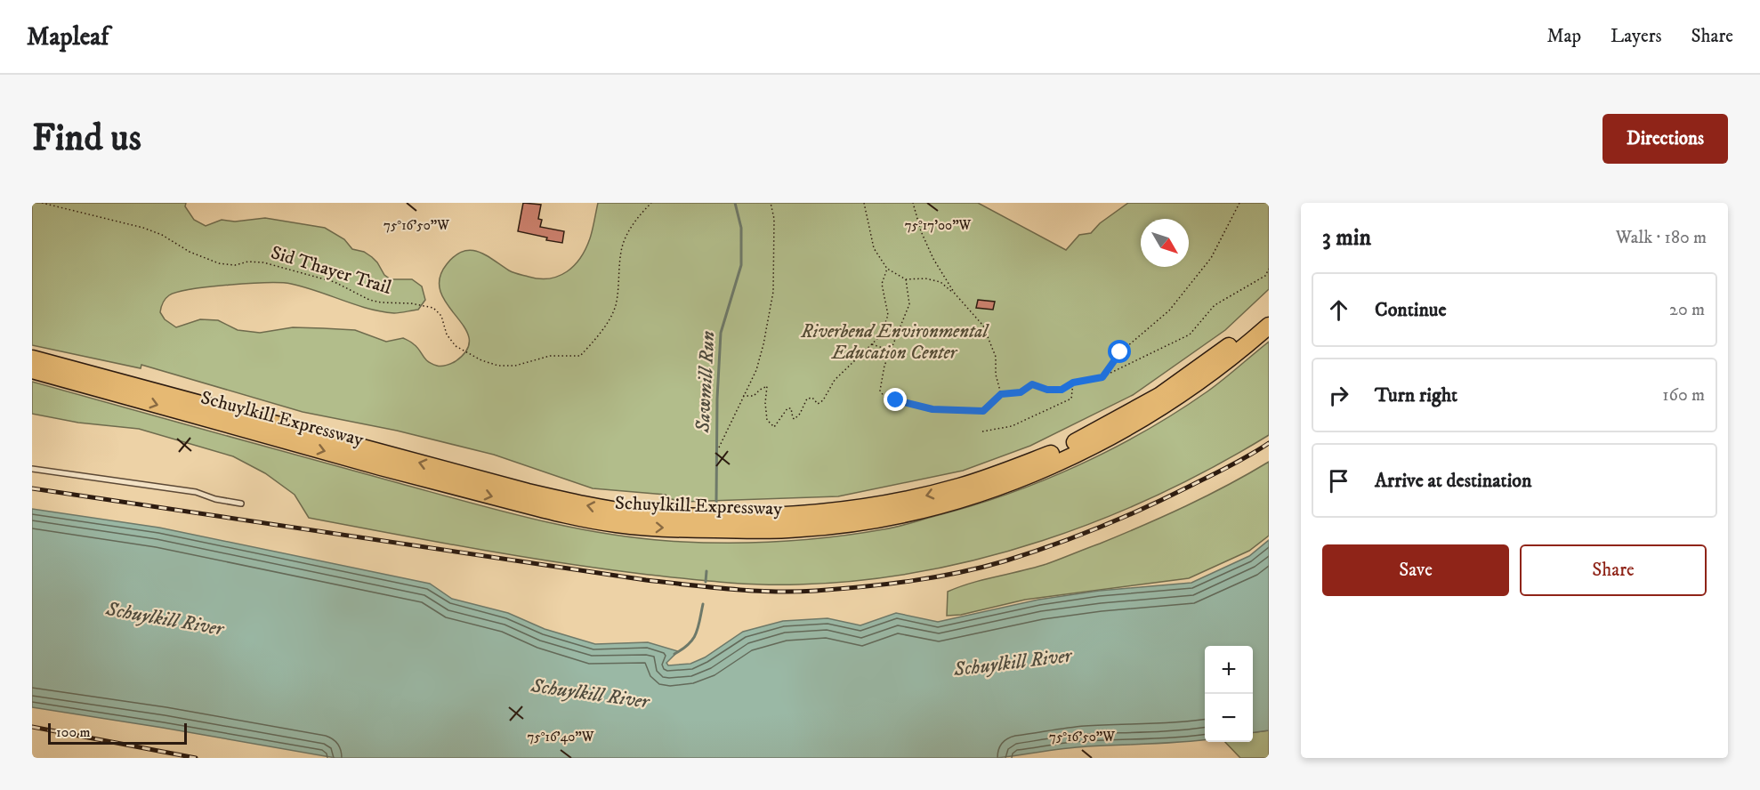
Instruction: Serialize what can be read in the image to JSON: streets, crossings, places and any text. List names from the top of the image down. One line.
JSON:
{"streets":{"highway":["Schuylkill Expressway"],"path":["Sid Thayer Trail"]},"water":["Sawmill Run","Schuylkill River"],"parks":["Riverbend Environmental Education Center"],"scale_bar":"100 m","north":"bottom right","page":{"header":"Mapleaf","nav":["Map","Layers","Share"],"buttons":["Directions",["Save","Share"]],"title":"Find us","heading":["3 min","Walk · 180 m"],"list":[["Continue","20 m"],["Turn right","160 m"],"Arrive at destination"],"map_buttons":["+","−"],"scale":"100 m"},"coordinates":["75°16'50\"W","75°17'00\"W","75°16'40\"W"]}
